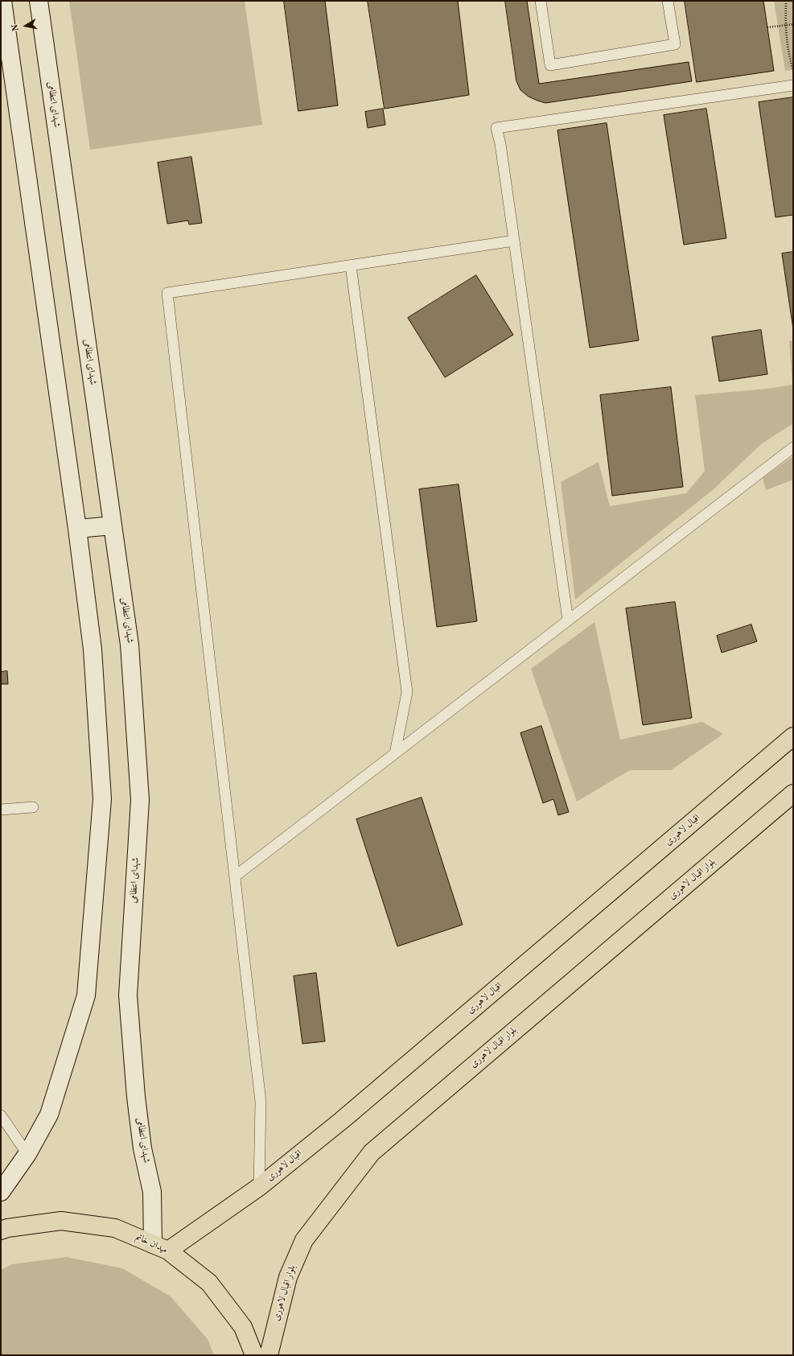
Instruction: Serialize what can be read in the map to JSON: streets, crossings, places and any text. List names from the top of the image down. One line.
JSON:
{"streets":{"main road":["شهدای انتظامی","اقبال لاهوری","بلوار اقبال لاهوری","میدان خاتم"]},"crossings":[["شهدای انتظامی","اقبال لاهوری"],["شهدای انتظامی","میدان خاتم"],["اقبال لاهوری","میدان خاتم"]],"north":"left"}
